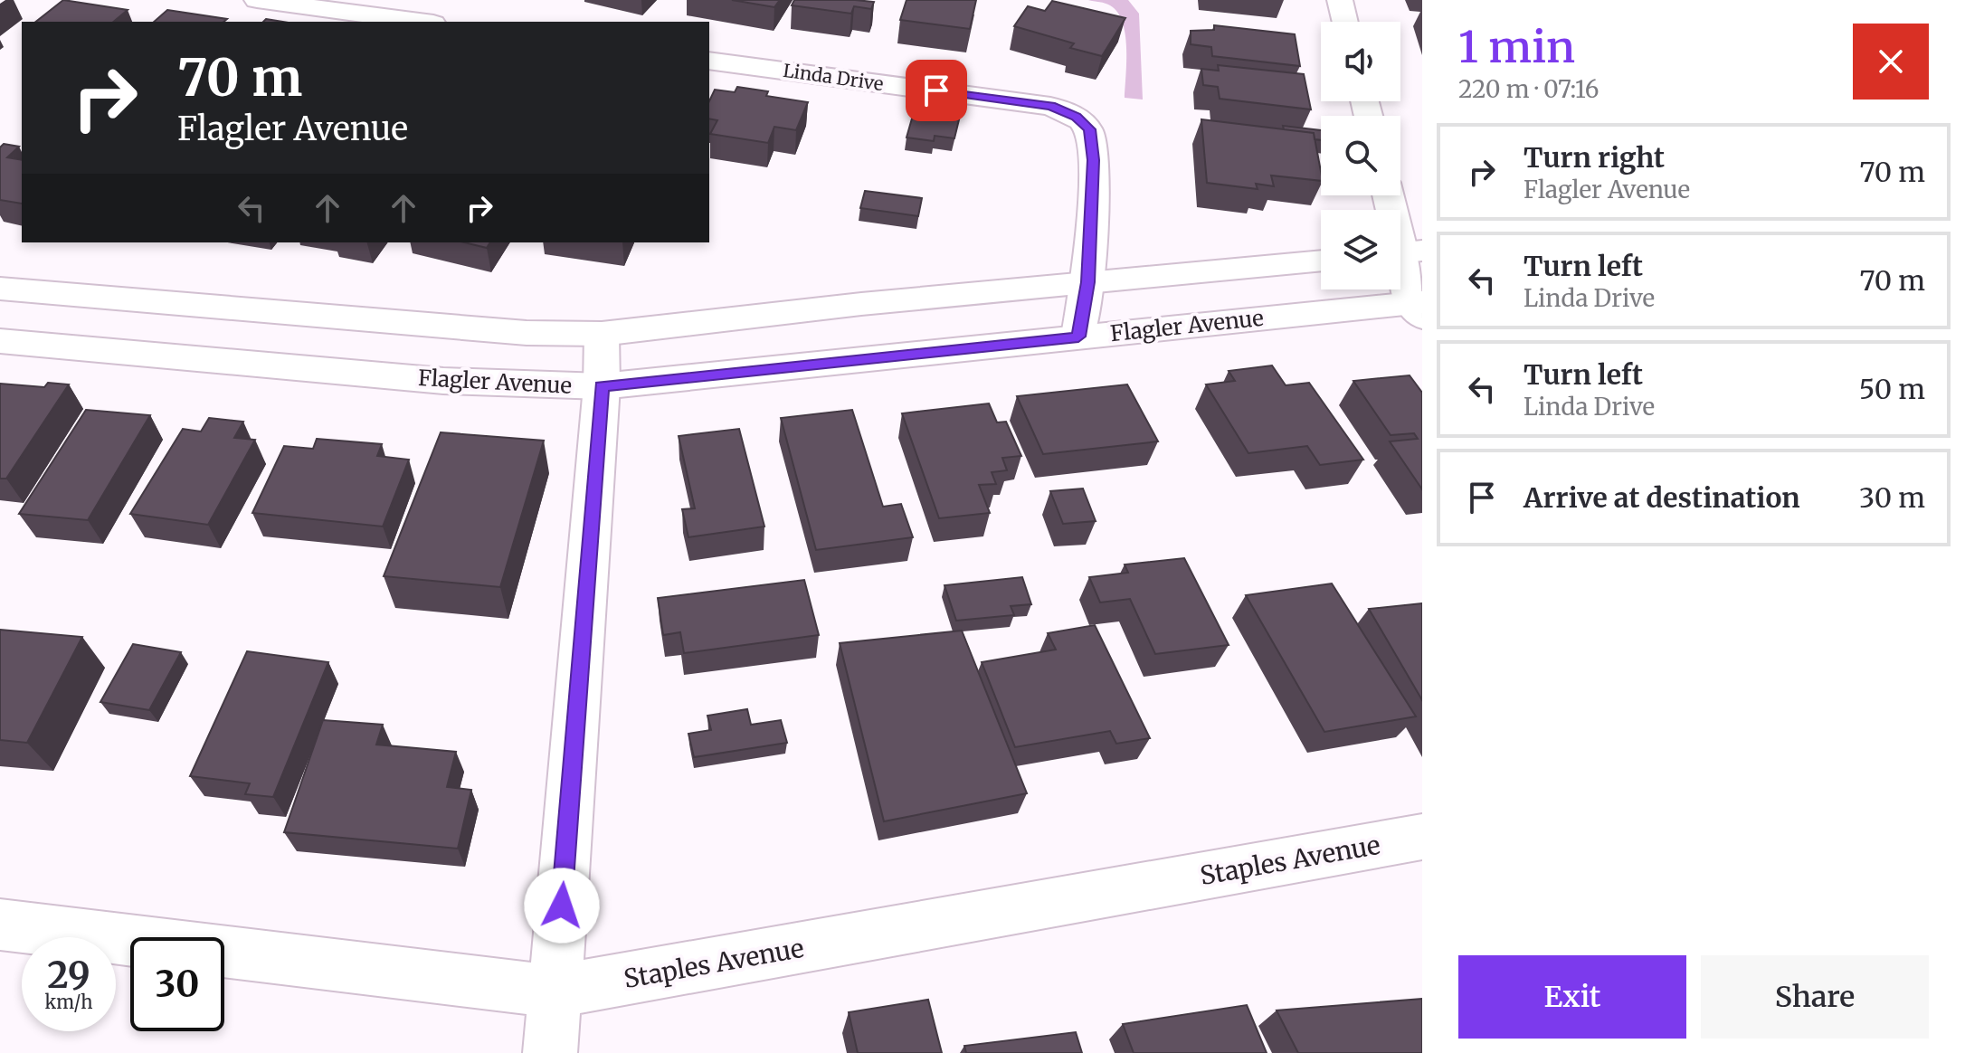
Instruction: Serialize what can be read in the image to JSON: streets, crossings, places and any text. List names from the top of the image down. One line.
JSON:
{"streets":{"street":["Linda Drive","Flagler Avenue","Staples Avenue"]},"crossings":[["Linda Drive","Flagler Avenue"]],"page":{"heading":["1 min","220 m · 07:16"],"turn":["70 m","Flagler Avenue"],"list":[{"name":"Turn right","note":"Flagler Avenue","value":"70 m"},{"name":"Turn left","note":"Linda Drive","value":"70 m"},{"name":"Turn left","note":"Linda Drive","value":"50 m"},{"name":"Arrive at destination","value":"30 m"}],"speed":"29 km/h","limit":"30","buttons":["Exit","Share"]}}
